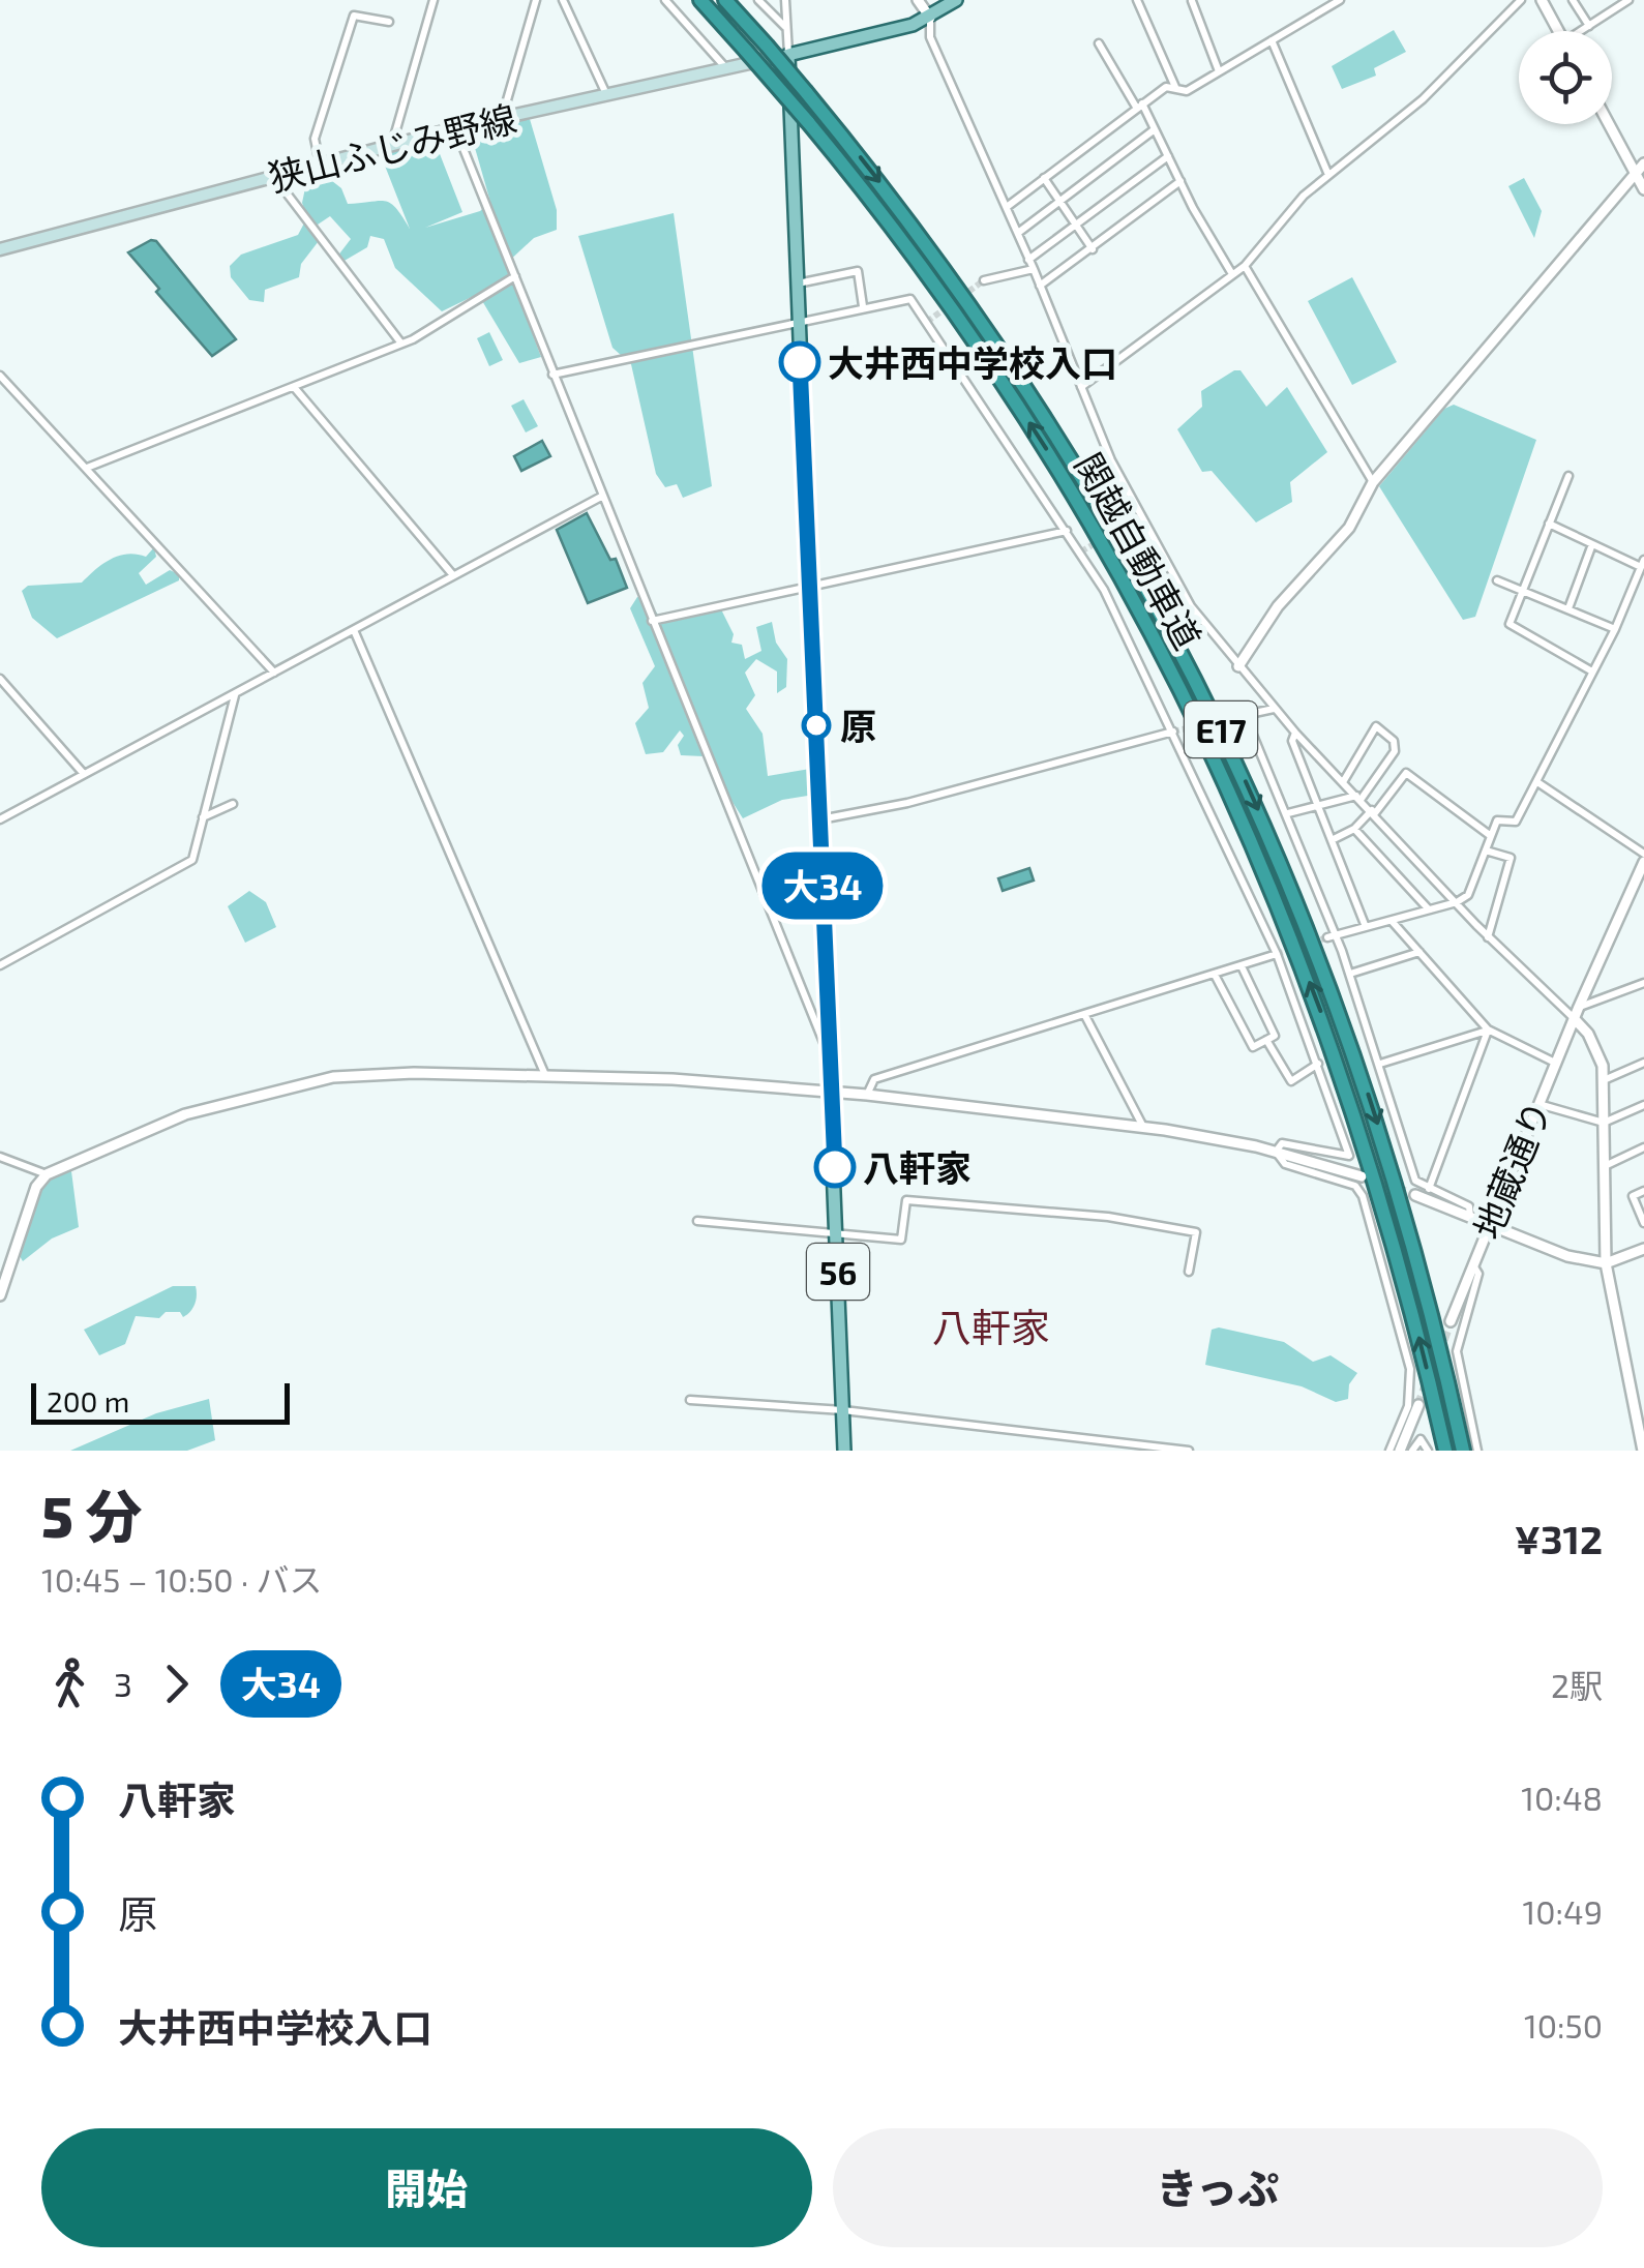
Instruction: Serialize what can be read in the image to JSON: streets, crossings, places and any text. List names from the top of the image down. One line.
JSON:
{"streets":{"highway":["関越自動車道","E17"],"main road":["狭山ふじみ野線","56"],"street":["地蔵通り"]},"crossings":[["狭山ふじみ野線","56"]],"districts":["八軒家"],"places":["大井西中学校入口","原","八軒家"],"lines":["bus line 大34"],"scale_bar":"200 m","page":{"on_map":"大34","scale":"200 m","heading":["5 分","10:45 – 10:50 · バス","¥312"],"legs":["3","大34","2駅"],"list":[{"name":"八軒家","value":"10:48"},{"name":"原","value":"10:49"},{"name":"大井西中学校入口","value":"10:50"}],"buttons":["開始","きっぷ"]}}
